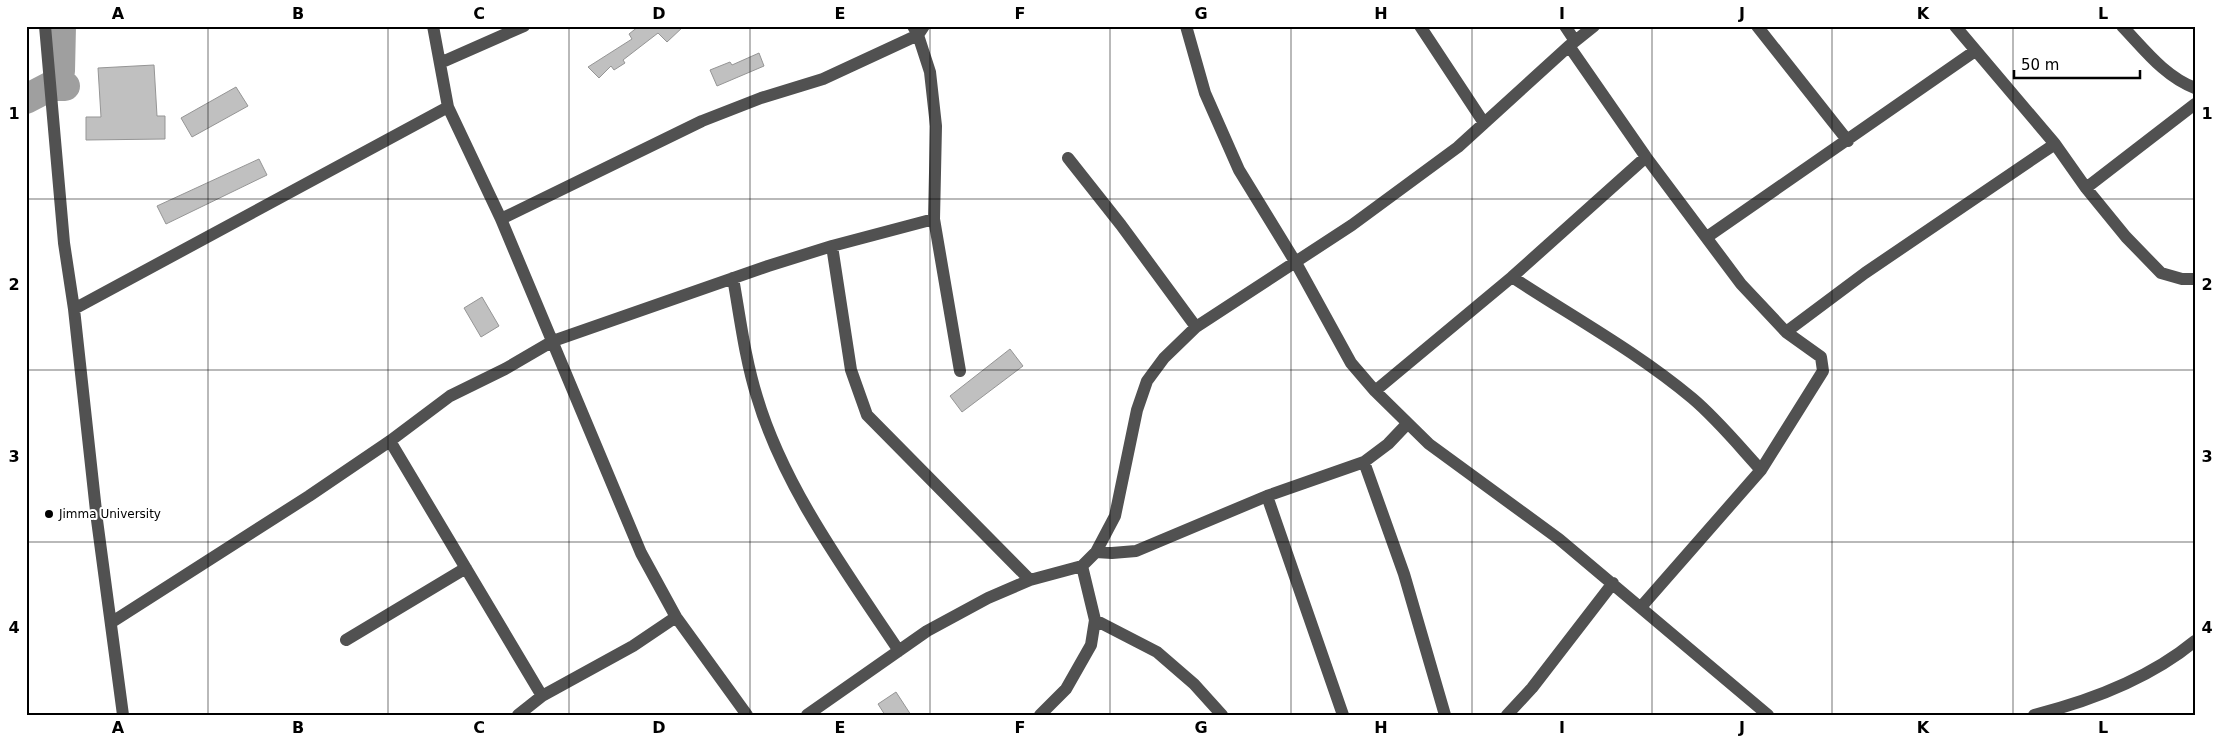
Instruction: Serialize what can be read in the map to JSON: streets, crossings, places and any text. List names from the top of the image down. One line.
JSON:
{"places":["Jimma University"],"scale_bar":"50 m","grid":{"columns":["A","B","C","D","E","F","G","H","I","J","K","L"],"rows":["1","2","3","4"]}}
